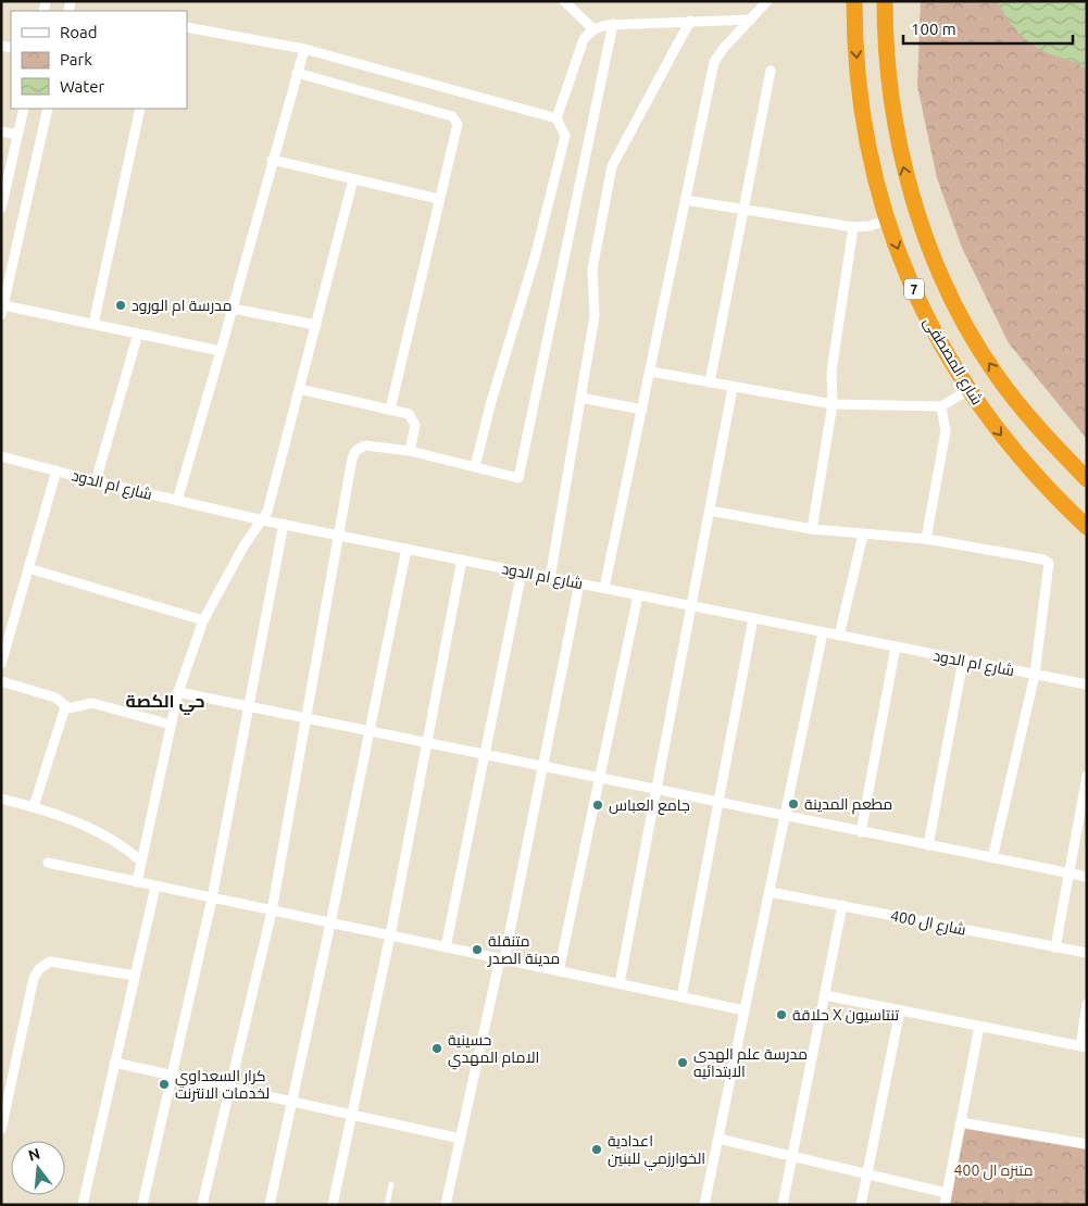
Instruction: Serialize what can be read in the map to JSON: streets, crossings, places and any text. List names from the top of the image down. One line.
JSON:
{"streets":{"highway":["7","شارع المصطفى"],"street":["شارع ام الدود","شارع ال 400"]},"districts":["حي الكصة"],"parks":["متنزه ال 400"],"places":["مدرسة ام الورود","مطعم المدينة","جامع العباس","متنقلة مدينة الصدر","حلاقة X تنتاسيون","حسينية الامام المهدي","مدرسة علم الهدى الابتدائيه","كرار السعداوي لخدمات الانترنت","اعدادية الخوارزمي للبنين"],"legend":["Road","Park","Water"],"scale_bar":"100 m","north":"top"}
